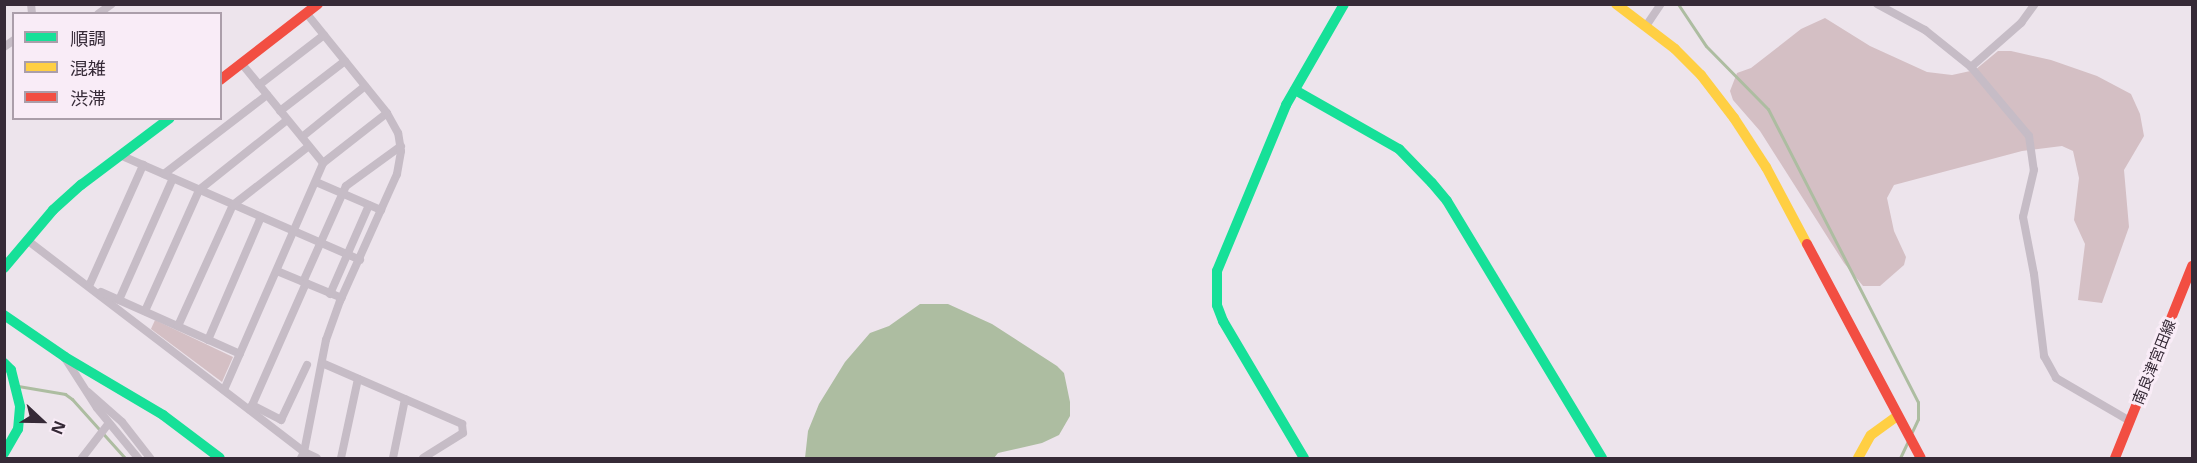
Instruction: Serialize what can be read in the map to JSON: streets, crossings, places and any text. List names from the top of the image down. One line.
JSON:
{"streets":{"street":["南良津宮田線"]},"legend":["順調","混雑","渋滞"],"north":"right"}
